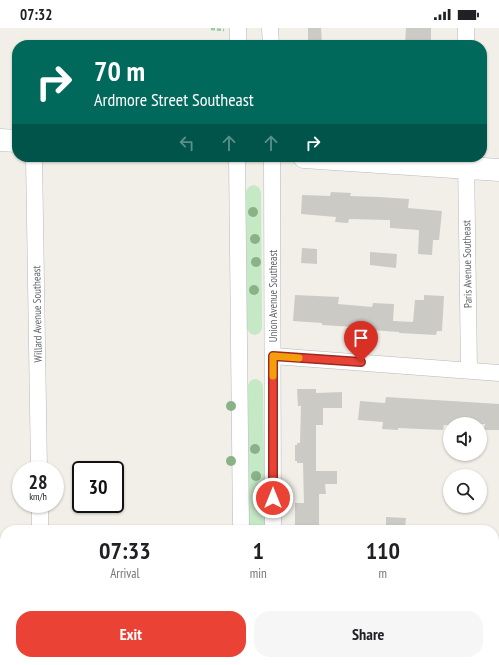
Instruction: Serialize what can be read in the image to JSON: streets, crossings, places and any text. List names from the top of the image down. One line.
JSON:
{"streets":{"street":["Paris Avenue Southeast","Union Avenue Southeast","Willard Avenue Southeast"]},"page":{"status":"07:32","turn":["70 m","Ardmore Street Southeast"],"speed":"28 km/h","limit":"30","eta":["07:33","Arrival","1","min","110","m"],"buttons":["Exit","Share"]}}
